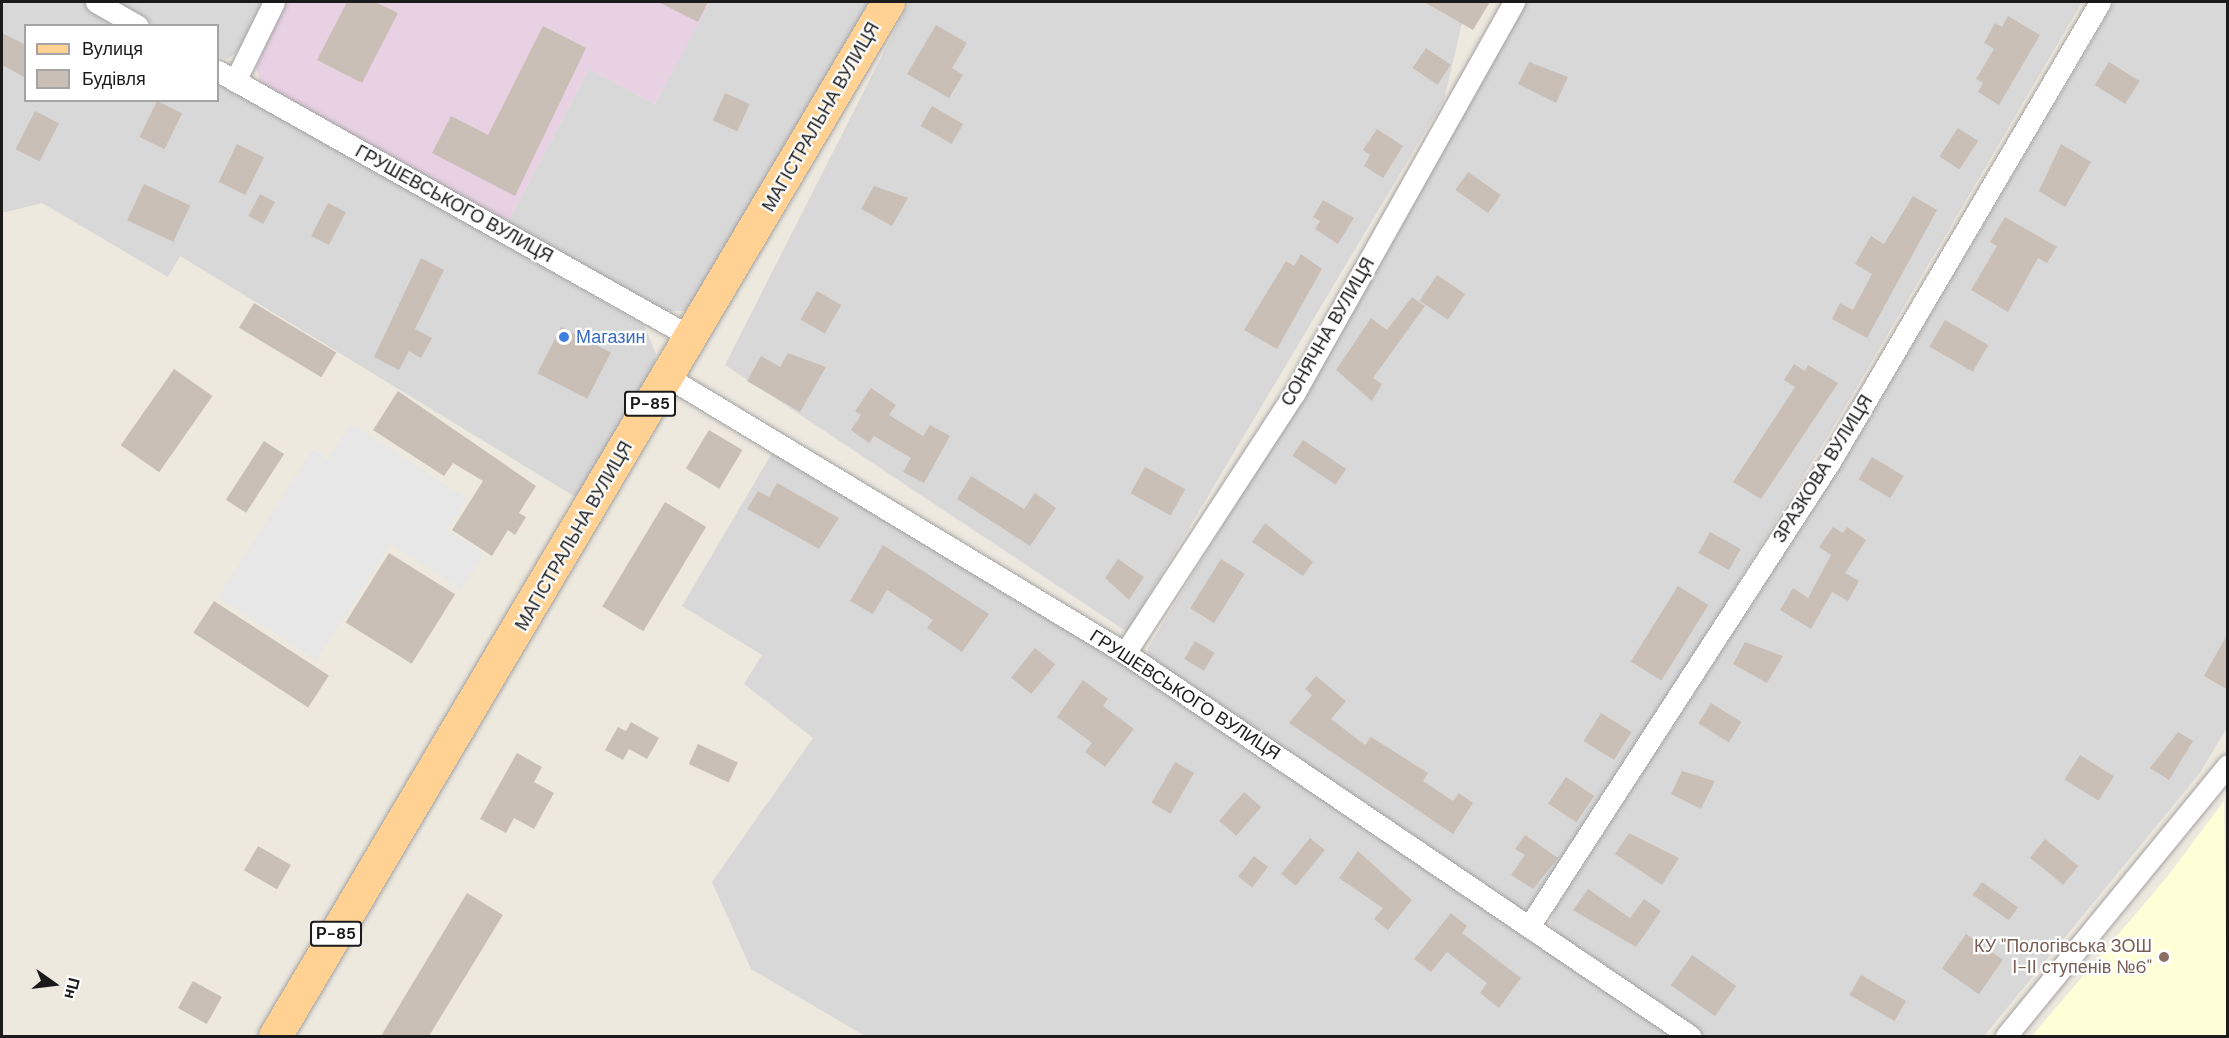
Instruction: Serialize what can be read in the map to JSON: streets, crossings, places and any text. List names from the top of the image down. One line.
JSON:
{"streets":{"main road":["МАГІСТРАЛЬНА ВУЛИЦЯ","Р-85"],"street":["ГРУШЕВСЬКОГО ВУЛИЦЯ","СОНЯЧНА ВУЛИЦЯ","ЗРАЗКОВА ВУЛИЦЯ"]},"crossings":[["МАГІСТРАЛЬНА ВУЛИЦЯ","ГРУШЕВСЬКОГО ВУЛИЦЯ"],["ГРУШЕВСЬКОГО ВУЛИЦЯ","СОНЯЧНА ВУЛИЦЯ"],["ГРУШЕВСЬКОГО ВУЛИЦЯ","ЗРАЗКОВА ВУЛИЦЯ"]],"places":["Магазин","КУ \"Пологівська ЗОШ І-ІІ ступенів №6\""],"legend":["Вулиця","Будівля"],"north":"right"}
